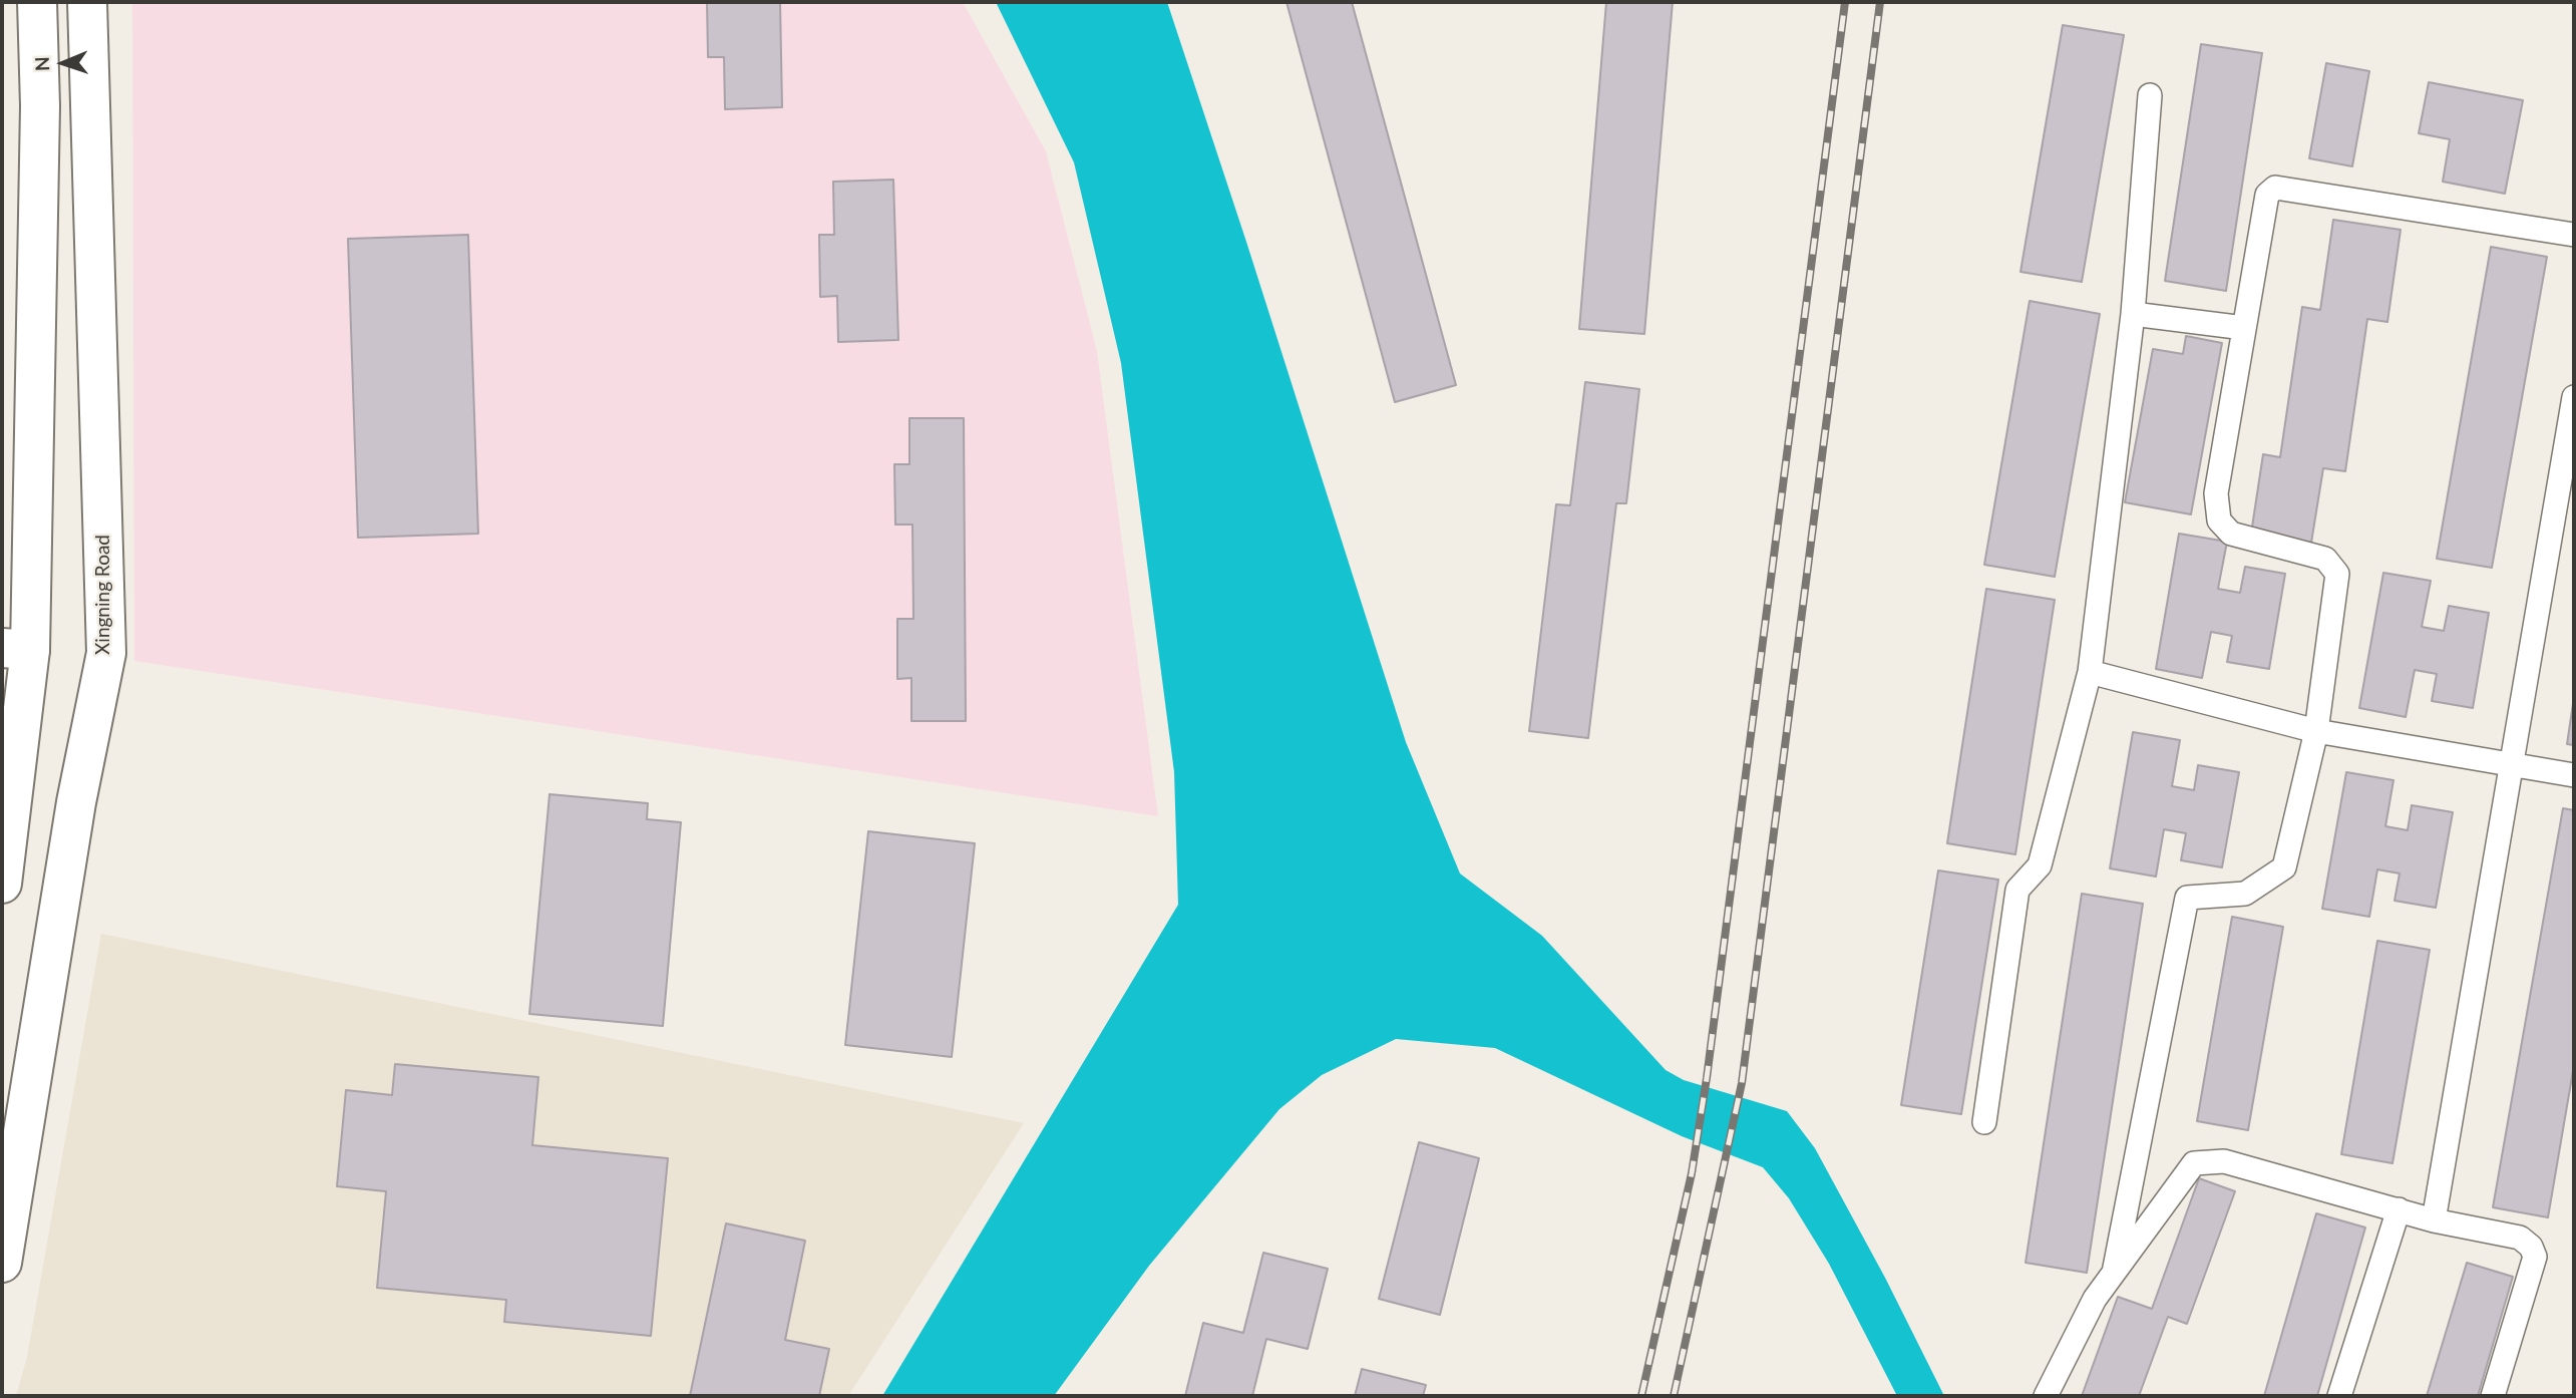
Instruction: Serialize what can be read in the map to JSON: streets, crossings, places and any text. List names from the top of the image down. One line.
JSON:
{"streets":{"main road":["Xingning Road"]},"north":"left"}
